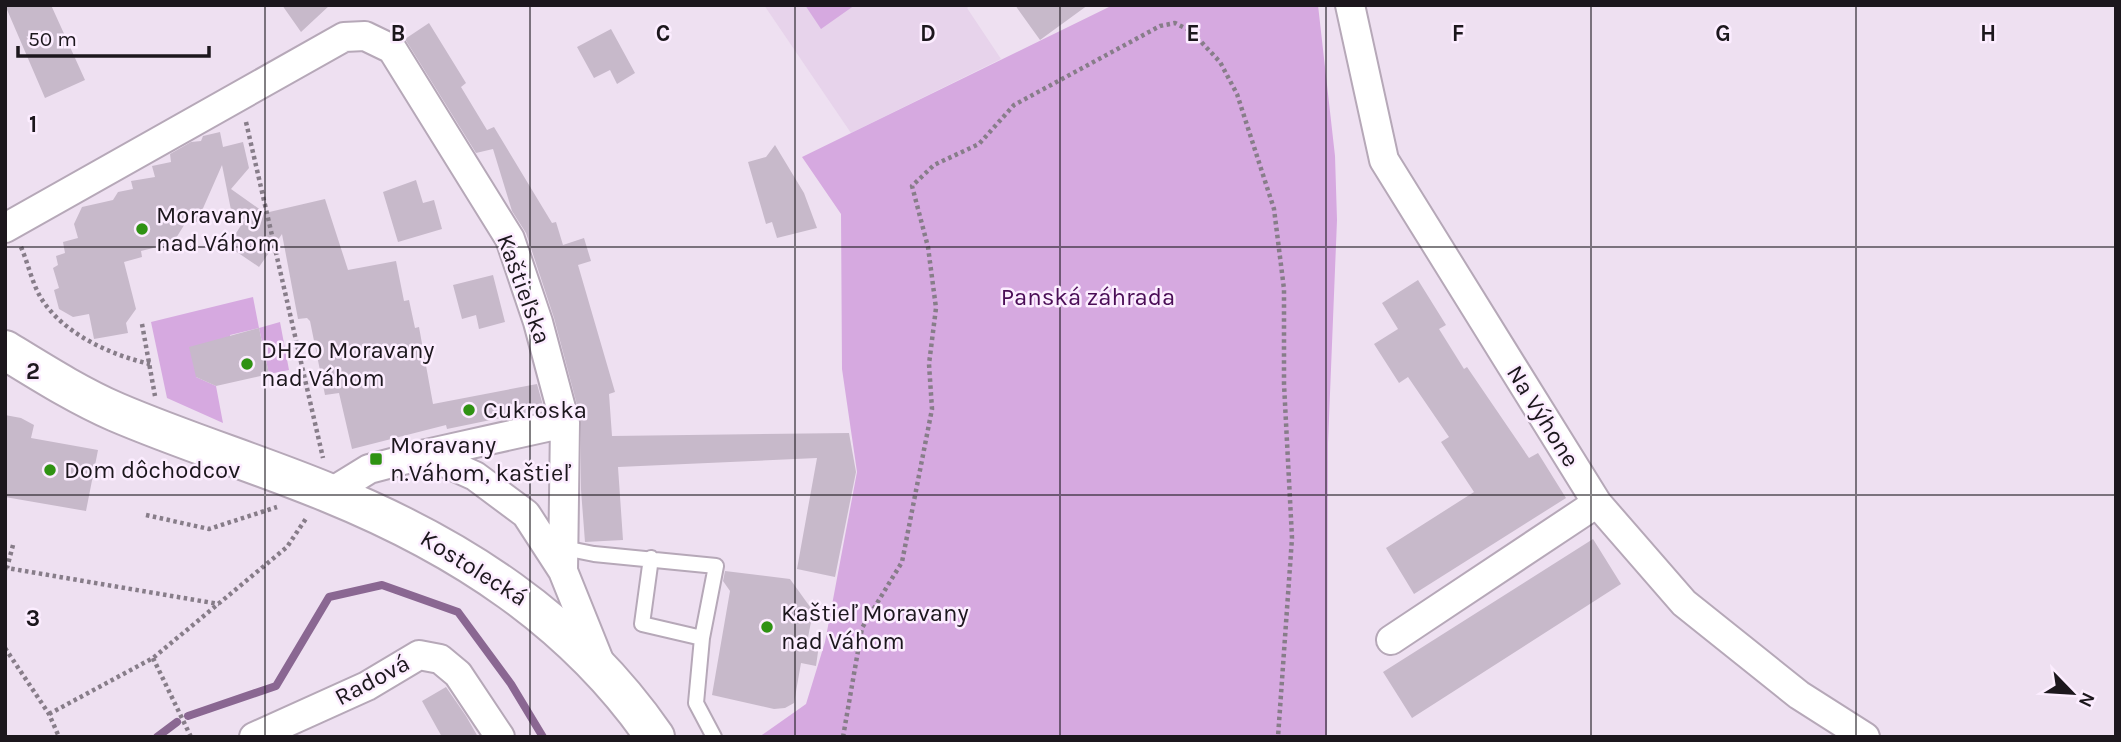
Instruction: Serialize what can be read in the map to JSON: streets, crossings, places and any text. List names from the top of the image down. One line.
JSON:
{"streets":{"main road":["Kostolecká"],"street":["Kaštieľska","Na Výhone","Radová"]},"crossings":[["Kaštieľska","Kostolecká"]],"parks":["Panská záhrada"],"places":{"other":["Moravany nad Váhom","DHZO Moravany nad Váhom","Cukroska","Dom dôchodcov","Kaštieľ Moravany nad Váhom"],"transit":["Moravany n.Váhom, kaštieľ"]},"scale_bar":"50 m","north":"bottom right","grid":{"columns":["B","C","D","E","F","G","H"],"rows":["1","2","3"]}}
